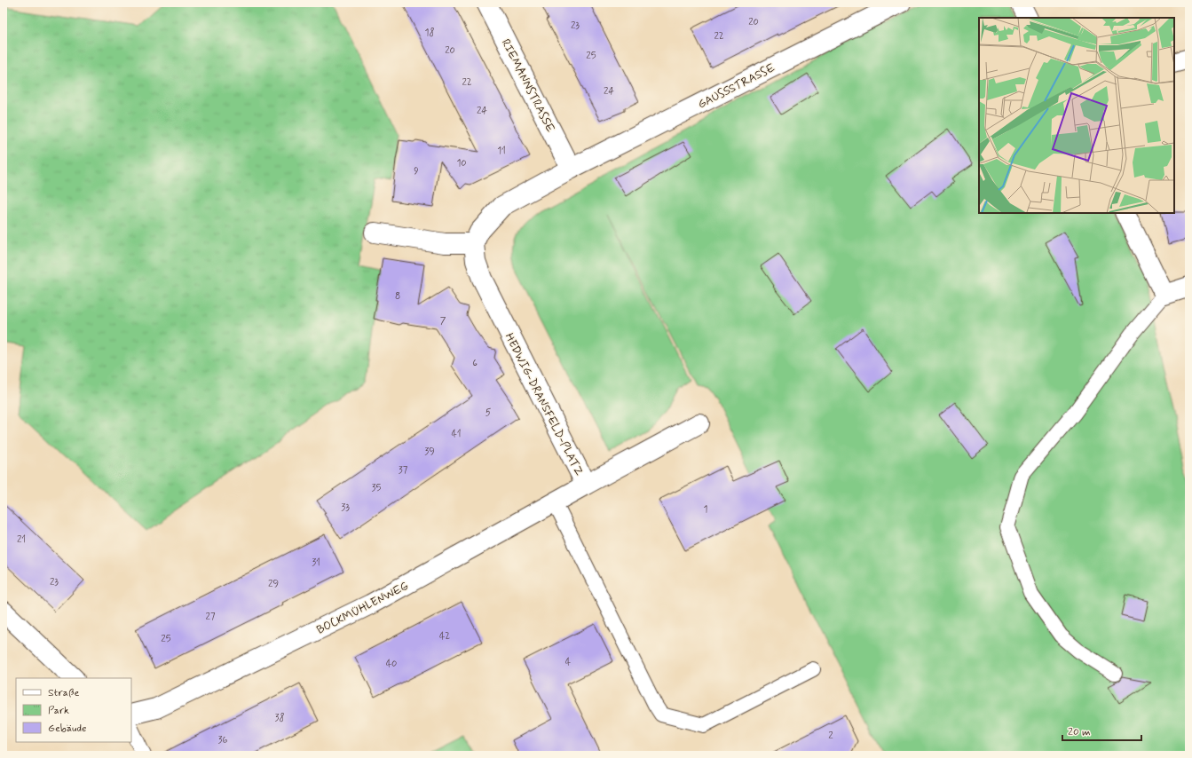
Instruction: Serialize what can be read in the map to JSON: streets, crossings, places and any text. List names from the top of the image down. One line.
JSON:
{"streets":{"street":["RIEMANNSTRASSE","GAUSSSTRASSE","HEDWIG-DRANSFELD-PLATZ","BOCKMÜHLENWEG"]},"crossings":[["RIEMANNSTRASSE","GAUSSSTRASSE"],["HEDWIG-DRANSFELD-PLATZ","BOCKMÜHLENWEG"]],"house_numbers":["20","23","18","22","20","25","22","24","24","11","10","9","8","7","6","5","41","39","37","35","33","1","21","31","23","29","27","42","25","4","40","38","2","36"],"legend":["Straße","Park","Gebäude"],"scale_bar":"20 m"}
